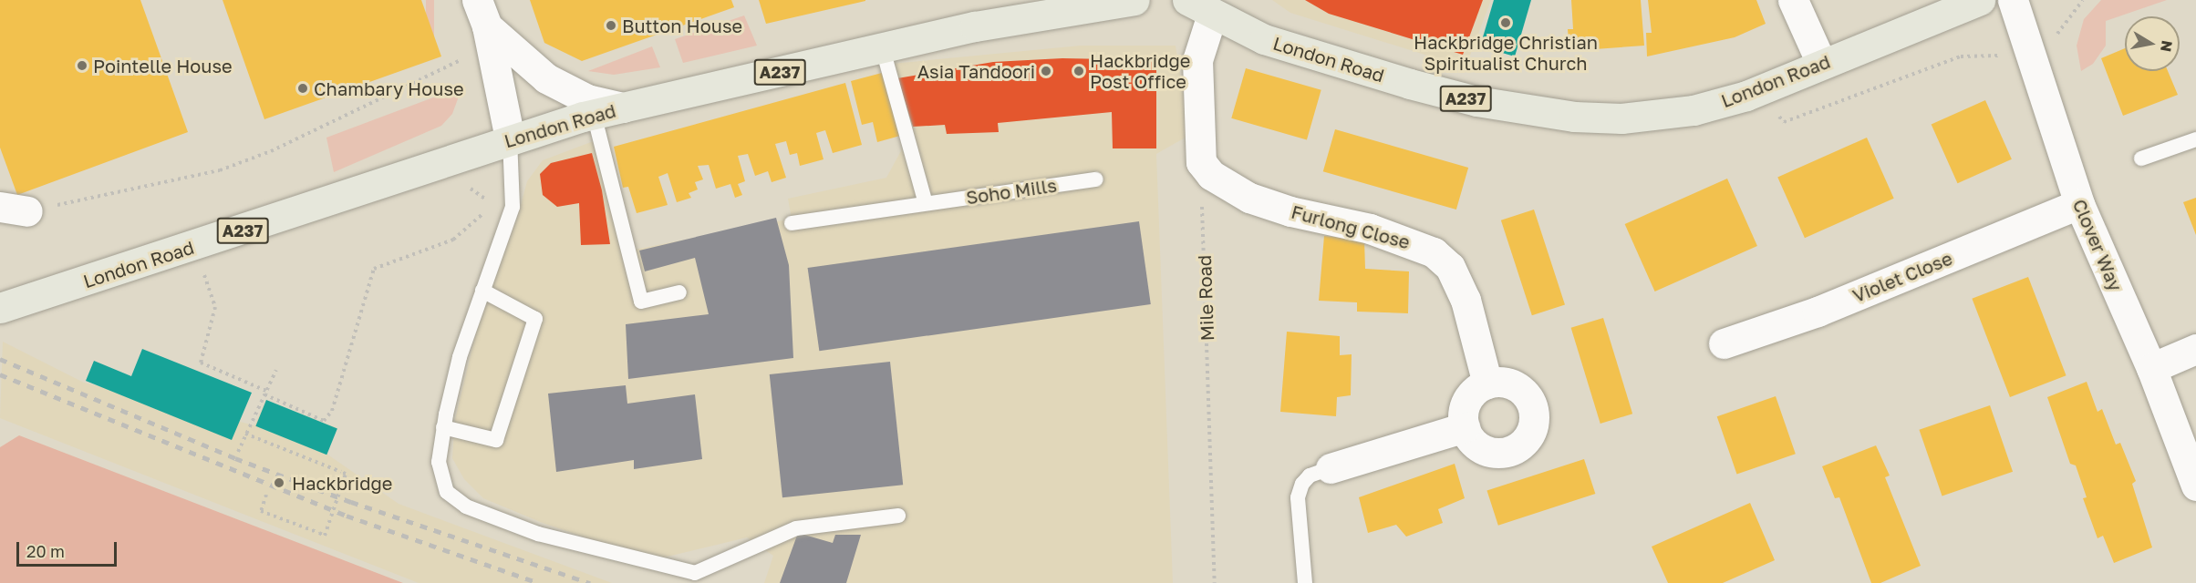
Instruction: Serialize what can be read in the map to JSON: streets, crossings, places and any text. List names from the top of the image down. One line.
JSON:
{"streets":{"main road":["London Road","A237"],"street":["Furlong Close","Clover Way","Violet Close"],"lane":["Soho Mills"],"path":["Mile Road"]},"crossings":[["Furlong Close","Mile Road"],["Clover Way","Violet Close"]],"places":["Hackbridge Christian Spiritualist Church","Button House","Pointelle House","Asia Tandoori","Hackbridge Post Office","Chambary House","Hackbridge"],"scale_bar":"20 m","north":"right"}
